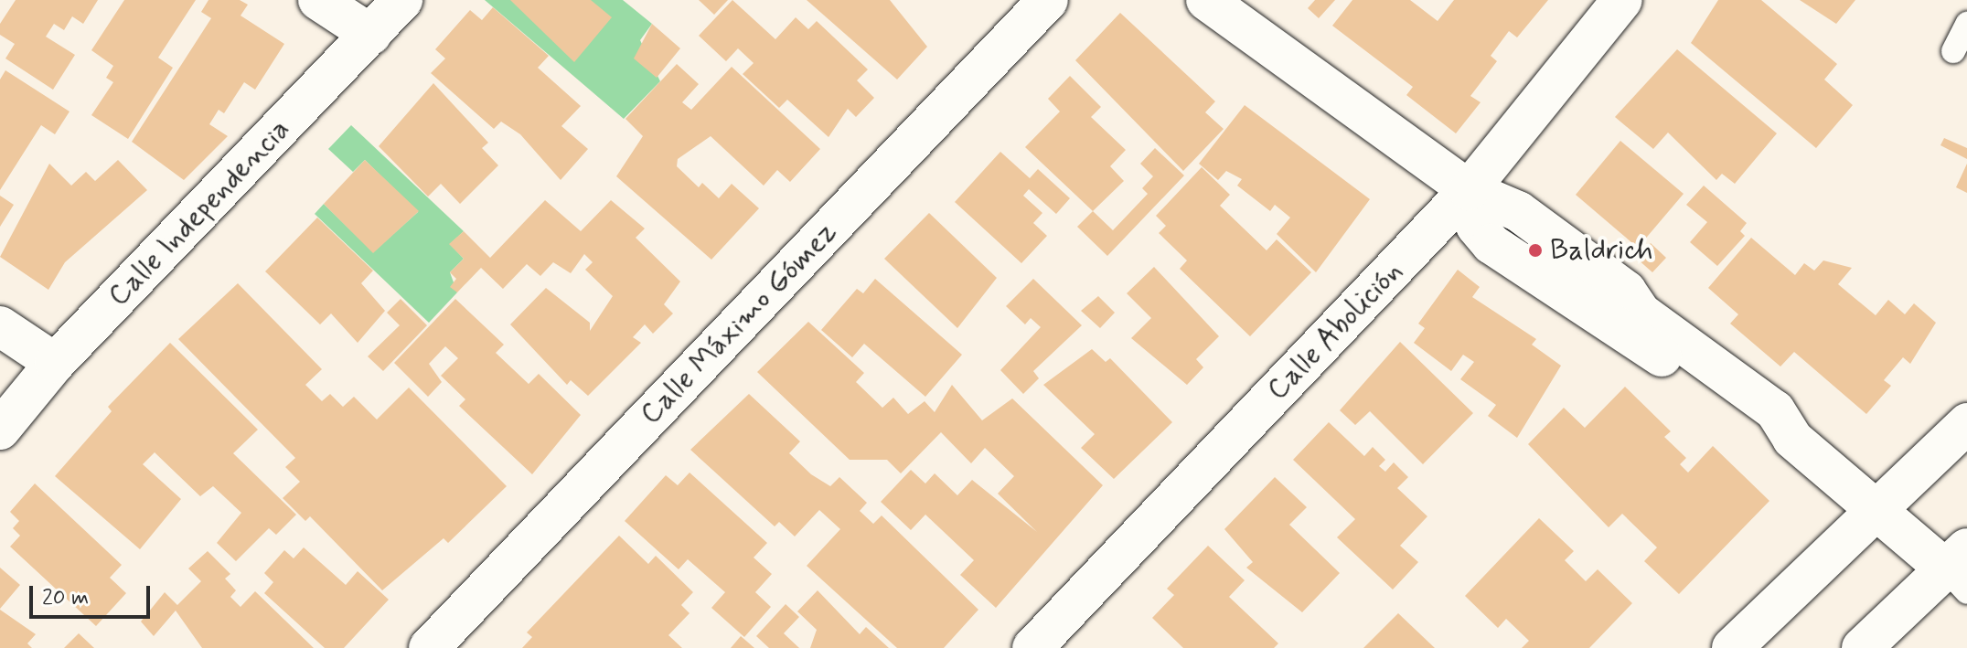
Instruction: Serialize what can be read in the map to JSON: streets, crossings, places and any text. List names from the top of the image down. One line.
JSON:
{"streets":{"street":["Calle Independencia","Calle Máximo Gómez","Calle Abolición"]},"places":["Baldrich"],"scale_bar":"20 m"}
